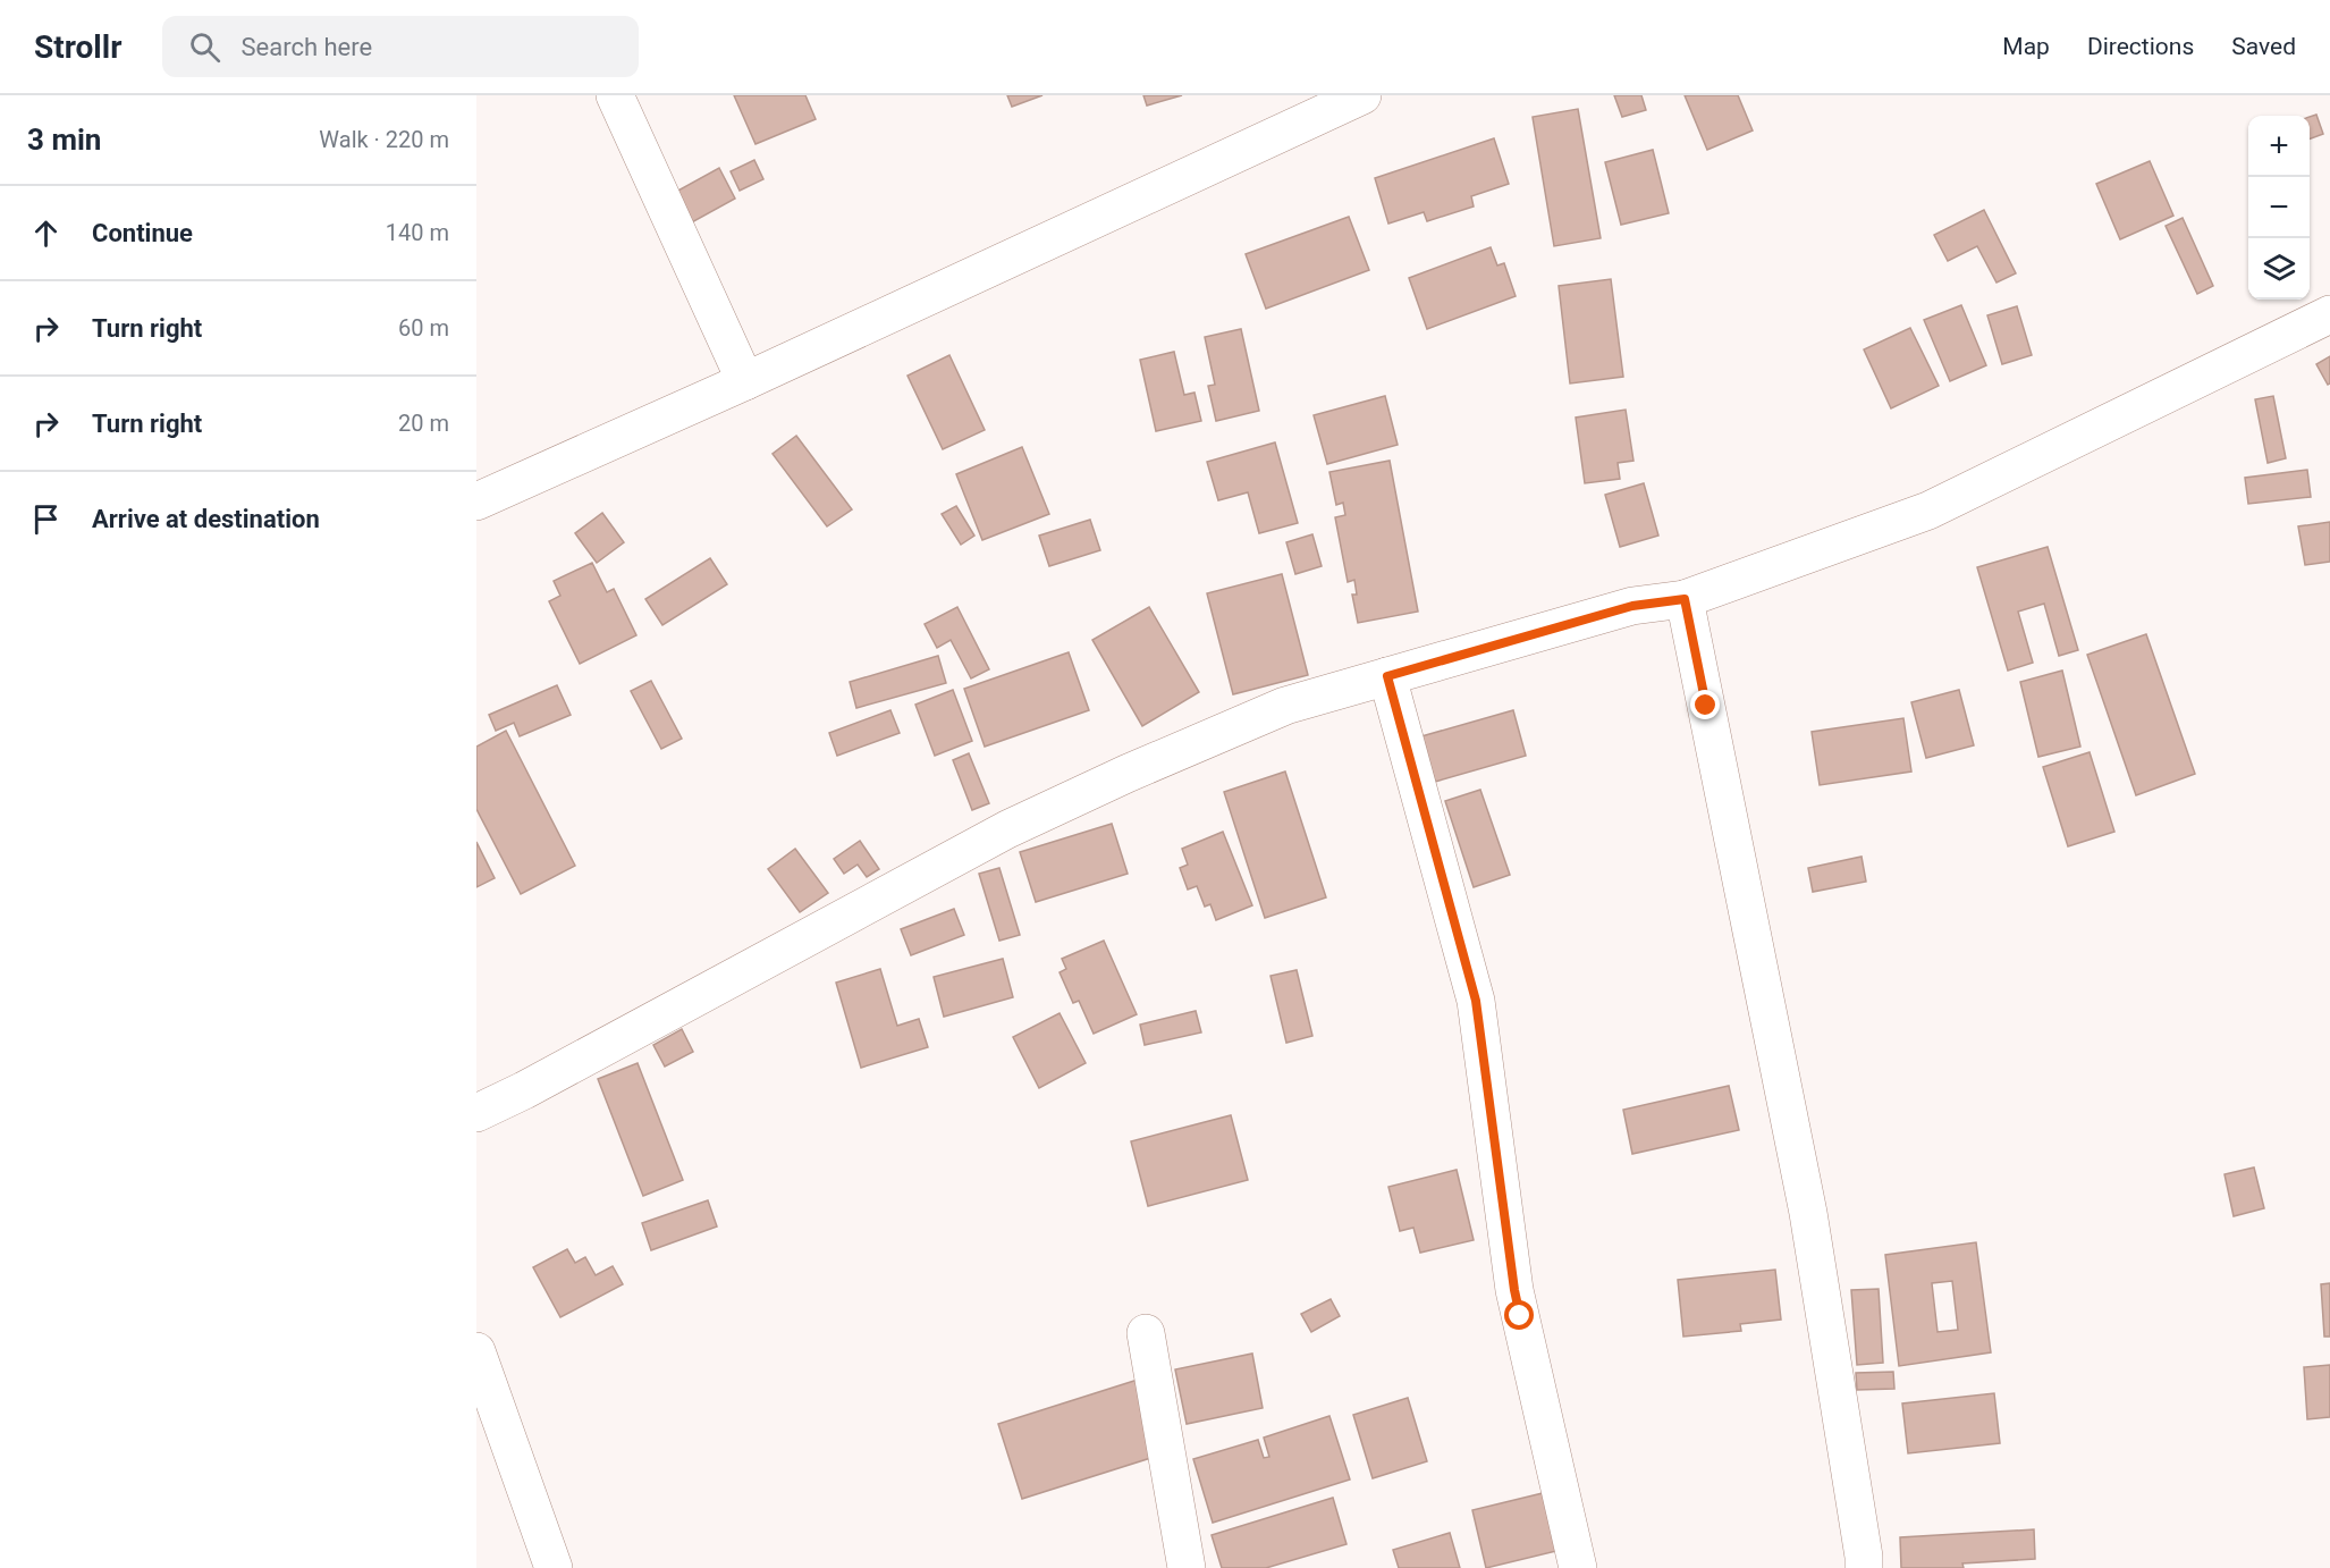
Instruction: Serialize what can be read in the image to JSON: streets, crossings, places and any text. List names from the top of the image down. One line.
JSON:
{"page":{"header":"Strollr","search":"Search here","nav":["Map","Directions","Saved"],"heading":["3 min","Walk · 220 m"],"map_buttons":["+","−"],"list":[["Continue","140 m"],["Turn right","60 m"],["Turn right","20 m"],"Arrive at destination"]}}
